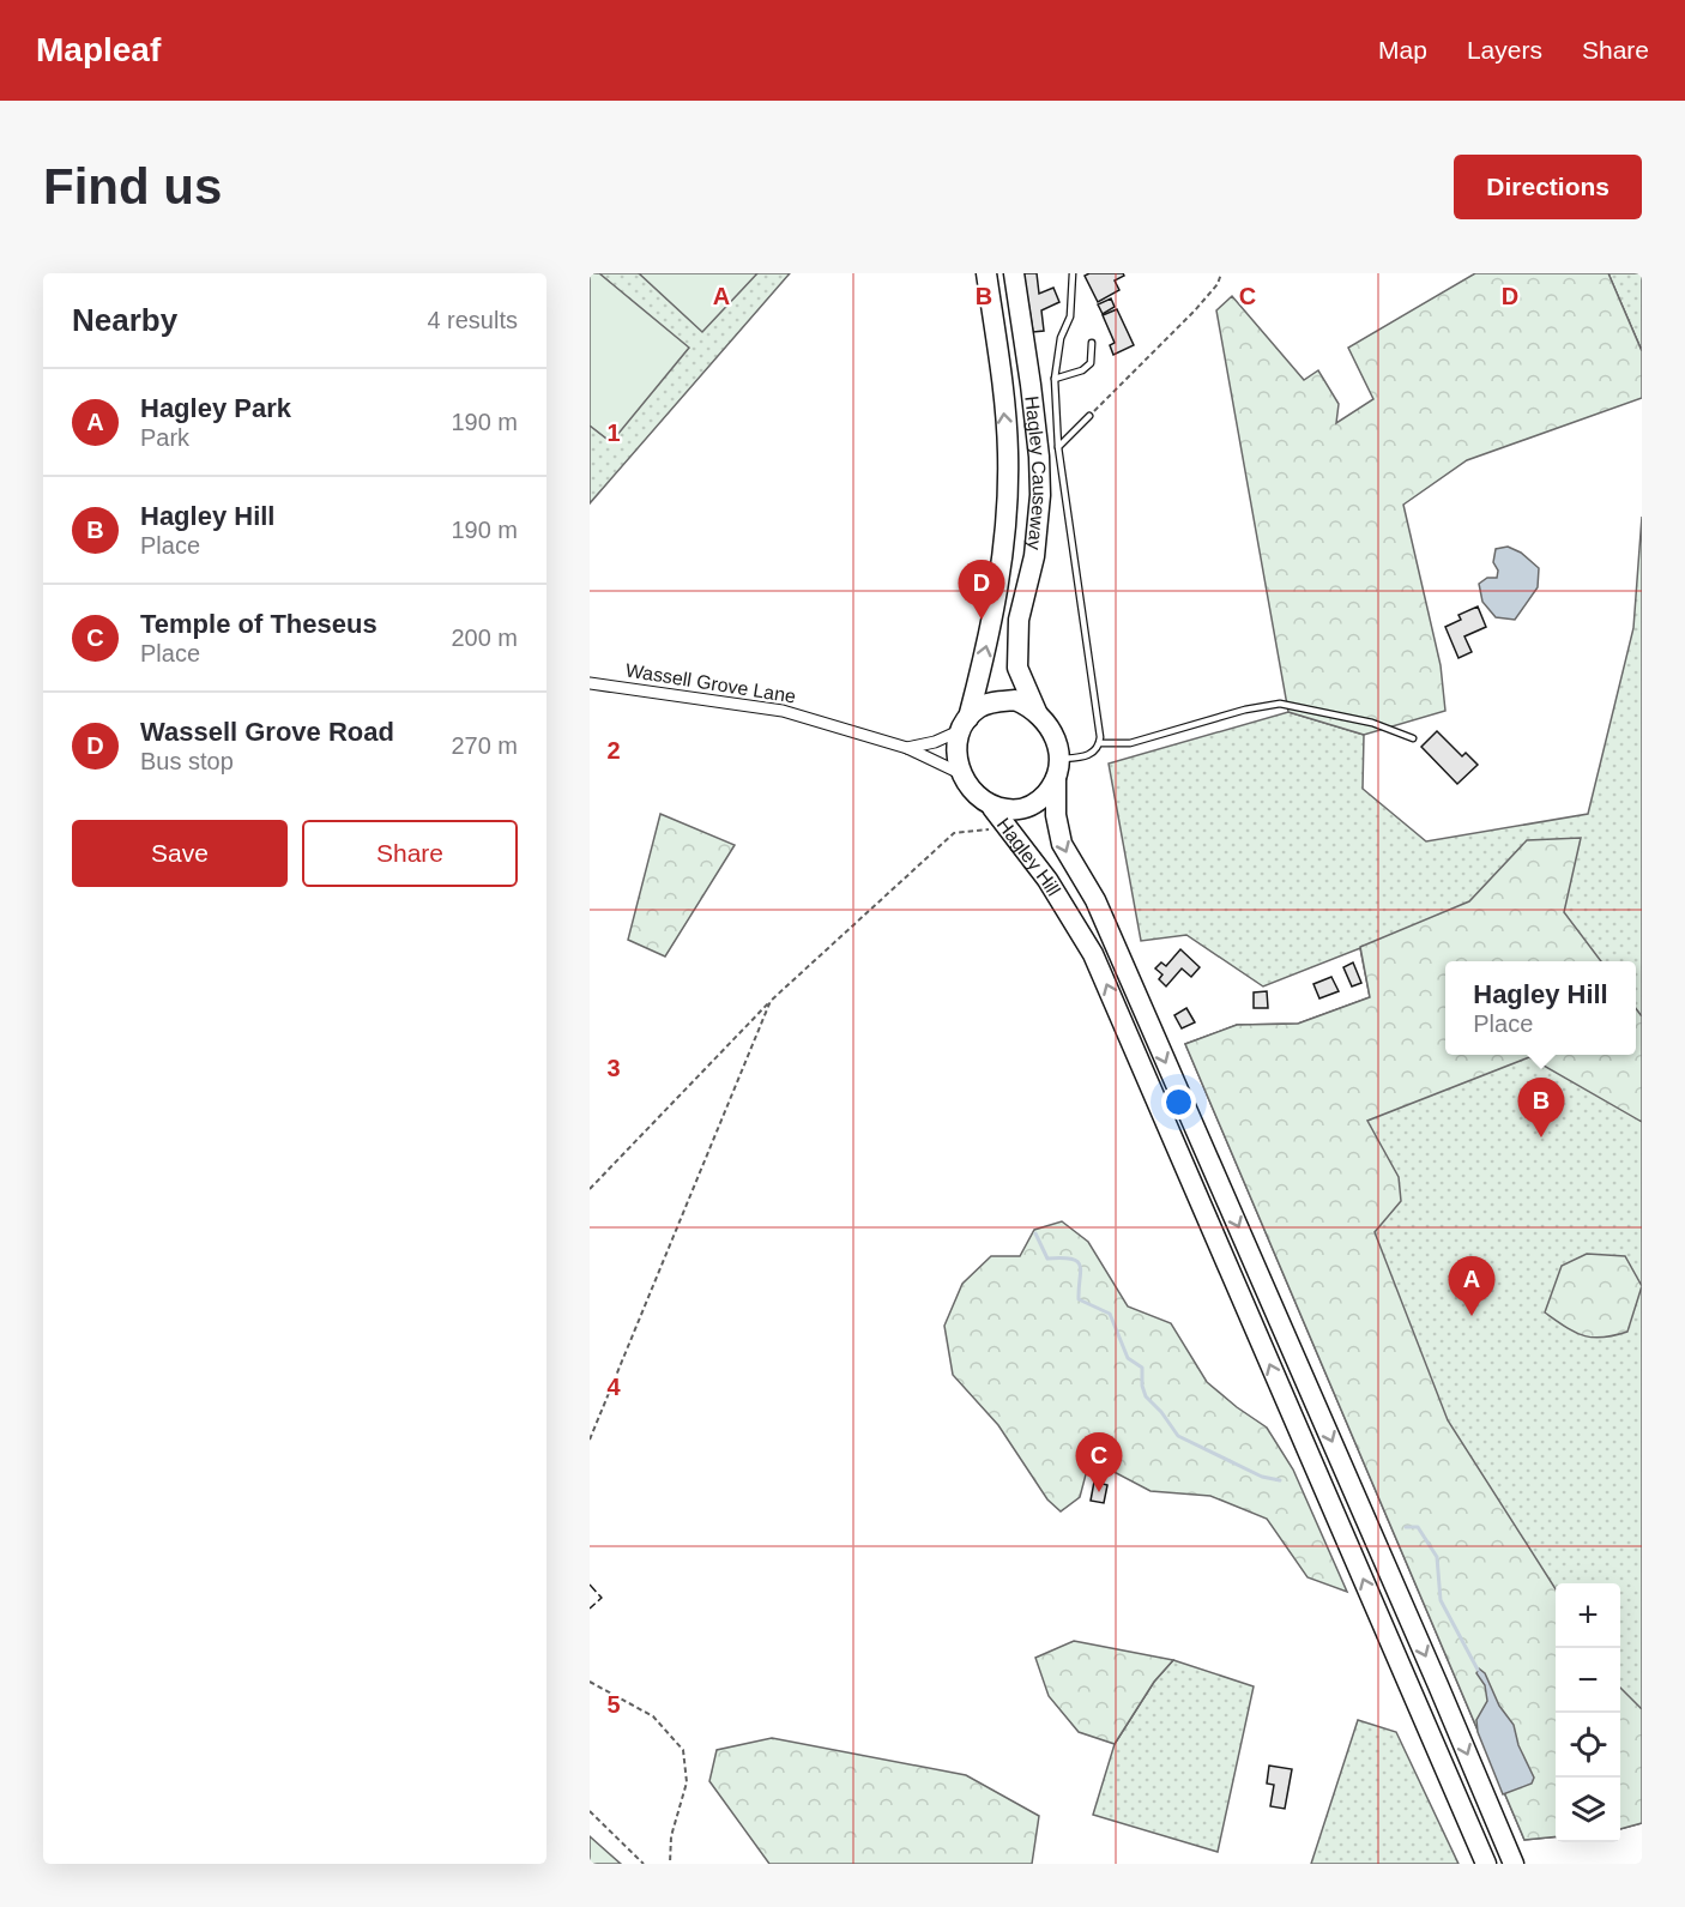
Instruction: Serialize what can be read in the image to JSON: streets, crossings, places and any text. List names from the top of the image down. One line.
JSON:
{"streets":{"highway":["Hagley Causeway","Hagley Hill"],"street":["Wassell Grove Lane"]},"crossings":[["Hagley Causeway","Wassell Grove Lane"],["Hagley Causeway","Hagley Hill"],["Wassell Grove Lane","Hagley Hill"]],"page":{"header":"Mapleaf","nav":["Map","Layers","Share"],"buttons":["Directions",["Save","Share"]],"title":"Find us","heading":["Nearby","4 results"],"list":[{"mark":"A","name":"Hagley Park","note":"Park","value":"190 m"},{"mark":"B","name":"Hagley Hill","note":"Place","value":"190 m"},{"mark":"C","name":"Temple of Theseus","note":"Place","value":"200 m"},{"mark":"D","name":"Wassell Grove Road","note":"Bus stop","value":"270 m"}],"pins":["D","B","A","C"],"popup":["Hagley Hill","Place"],"map_buttons":["+","−"]},"grid":{"columns":["A","B","C","D"],"rows":["1","2","3","4","5"]}}
